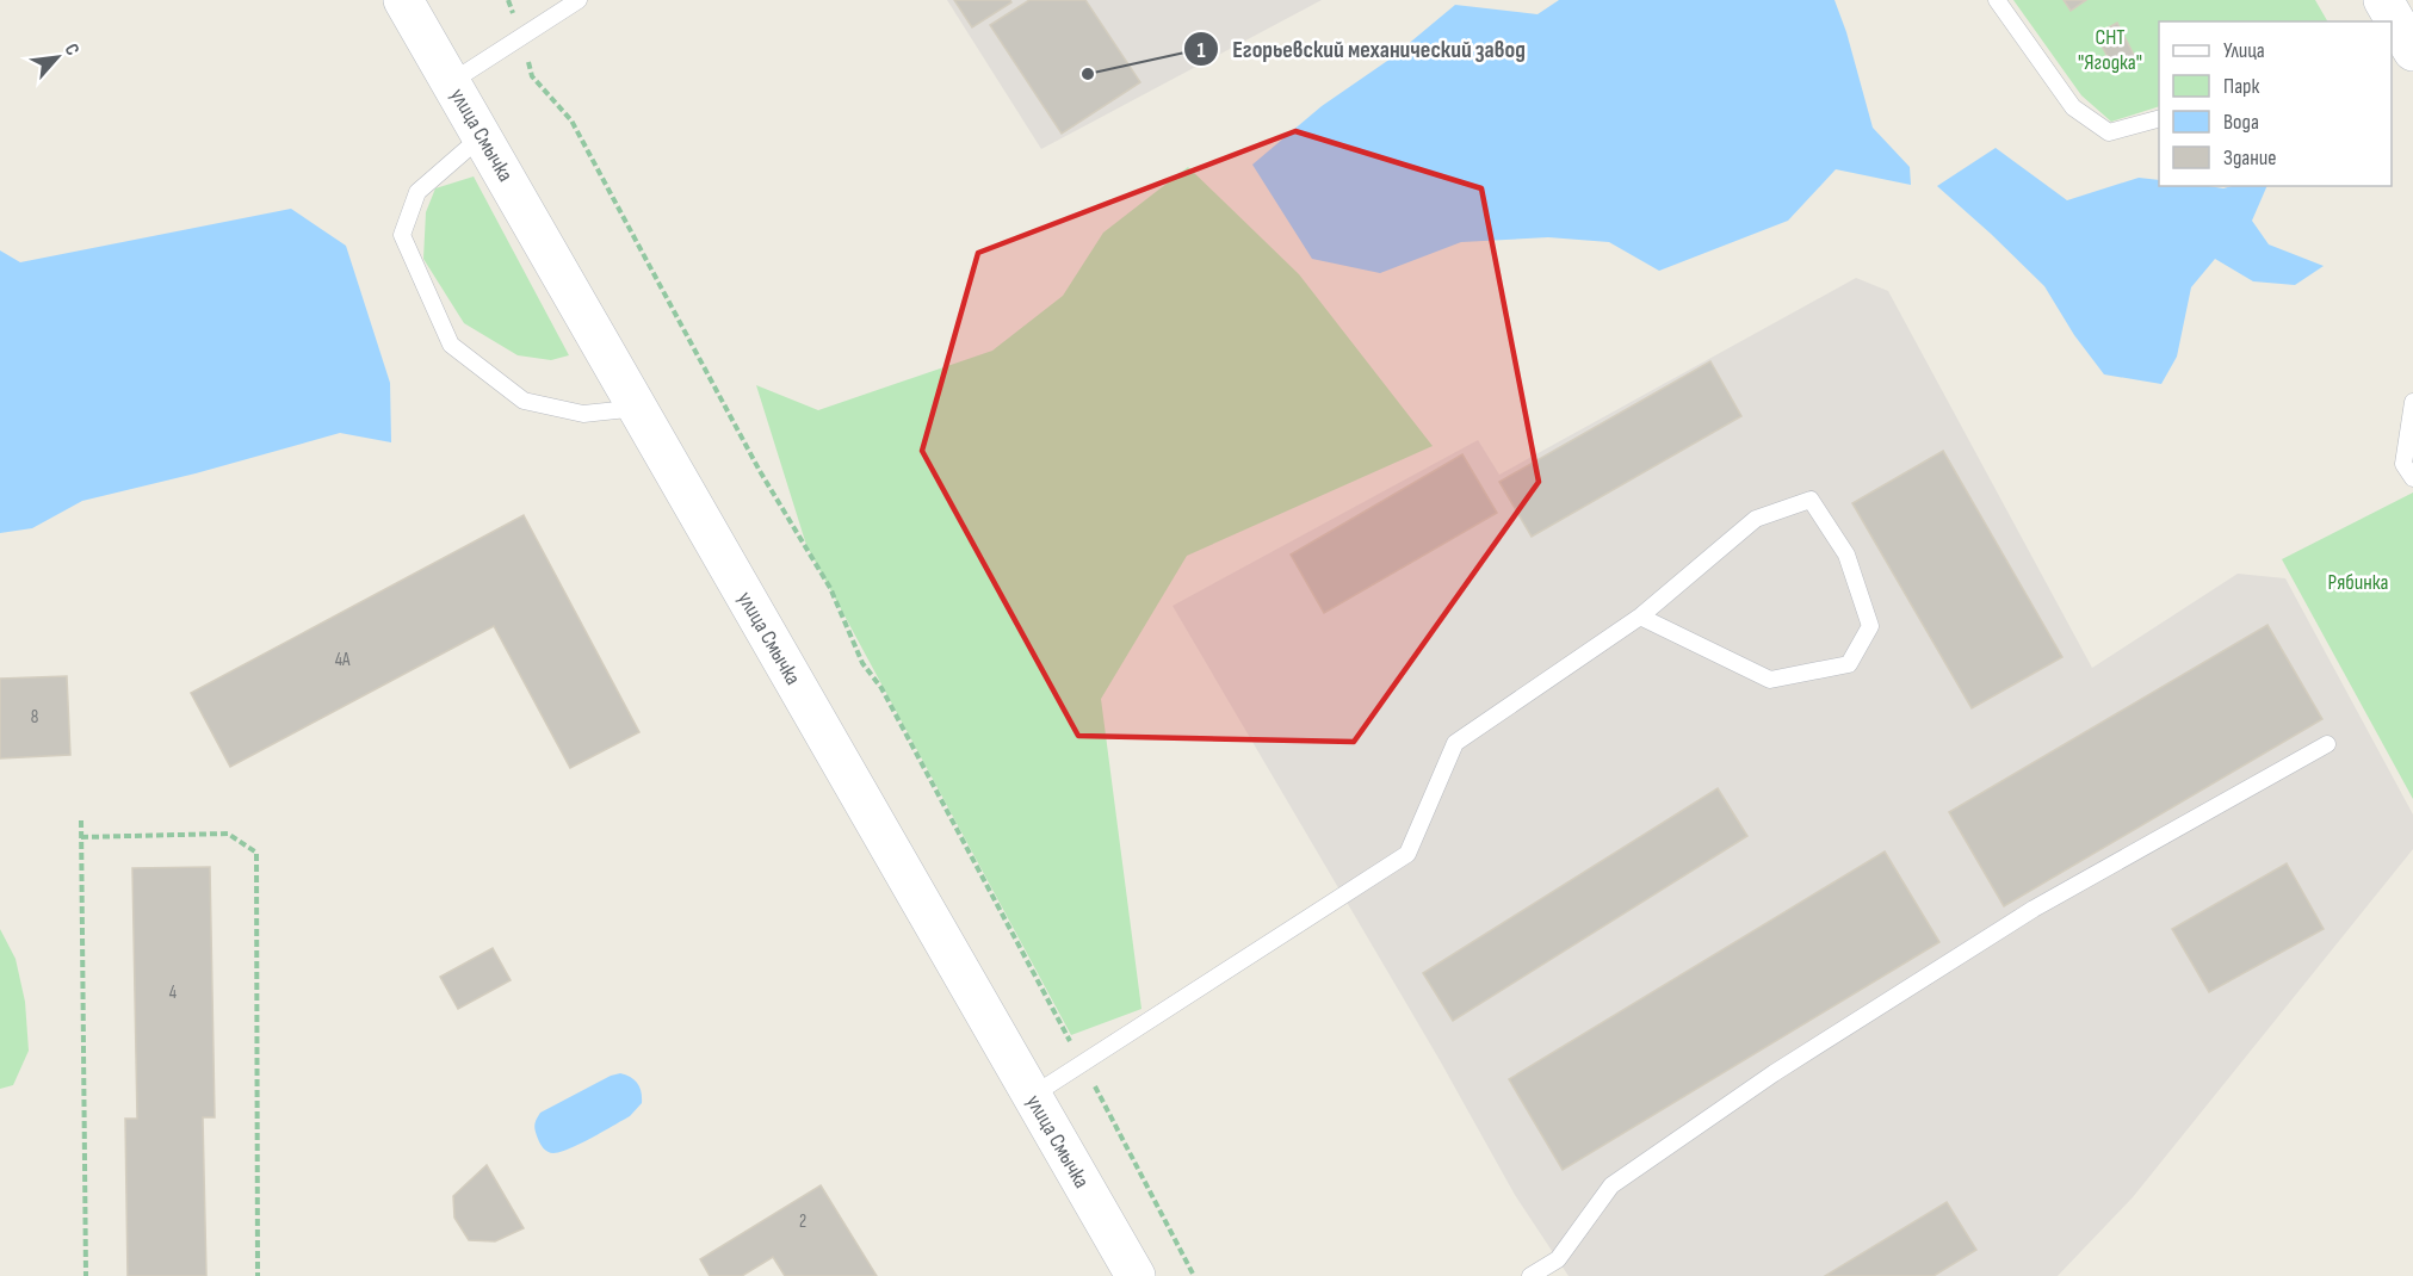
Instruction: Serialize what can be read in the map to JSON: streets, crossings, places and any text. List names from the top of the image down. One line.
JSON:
{"streets":{"street":["улица Смычка"]},"parks":["СНТ \"Ягодка\"","Рябинка"],"places":["Егорьевский механический завод"],"house_numbers":["4А","8","4","2"],"legend":["Улица","Парк","Вода","Здание"],"north":"top right"}
